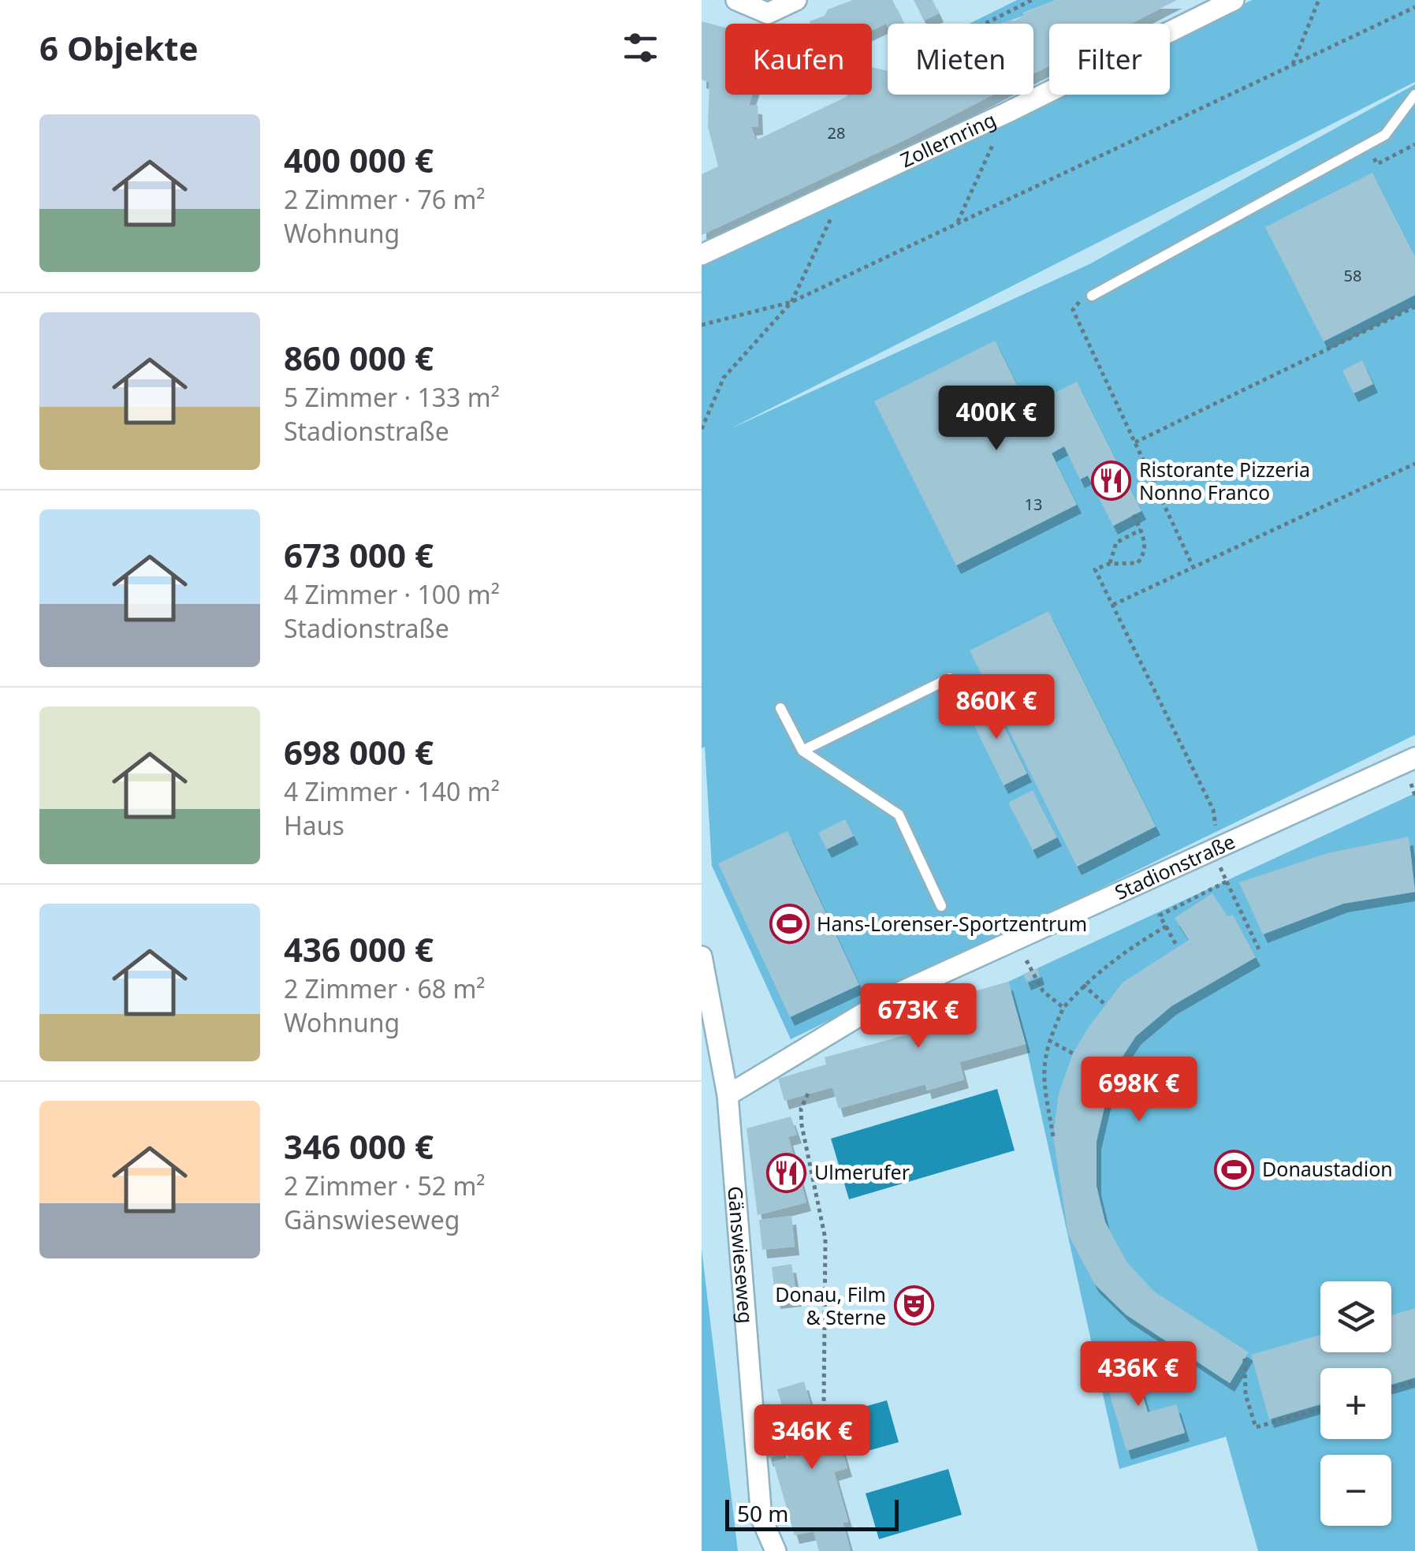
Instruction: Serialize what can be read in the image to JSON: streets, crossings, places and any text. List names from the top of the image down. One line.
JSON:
{"streets":{"street":["Zollernring","Stadionstraße","Gänswieseweg"]},"crossings":[["Stadionstraße","Gänswieseweg"]],"places":{"restaurant":["Ristorante Pizzeria Nonno Franco","Ulmerufer"],"sports":["Hans-Lorenser-Sportzentrum","Donaustadion"],"theatre":["Donau, Film & Sterne"]},"house_numbers":["28","58","13"],"scale_bar":"50 m","page":{"heading":"6 Objekte","chip":["Kaufen","Mieten","Filter"],"list":[{"name":"400 000 €","note":"2 Zimmer · 76 m² · Wohnung"},{"name":"860 000 €","note":"5 Zimmer · 133 m² · Stadionstraße"},{"name":"673 000 €","note":"4 Zimmer · 100 m² · Stadionstraße"},{"name":"698 000 €","note":"4 Zimmer · 140 m² · Haus"},{"name":"436 000 €","note":"2 Zimmer · 68 m² · Wohnung"},{"name":"346 000 €","note":"2 Zimmer · 52 m² · Gänswieseweg"}],"price":["400K €","860K €","673K €","698K €","436K €","346K €"],"map_buttons":["+","−"],"scale":"50 m"}}
